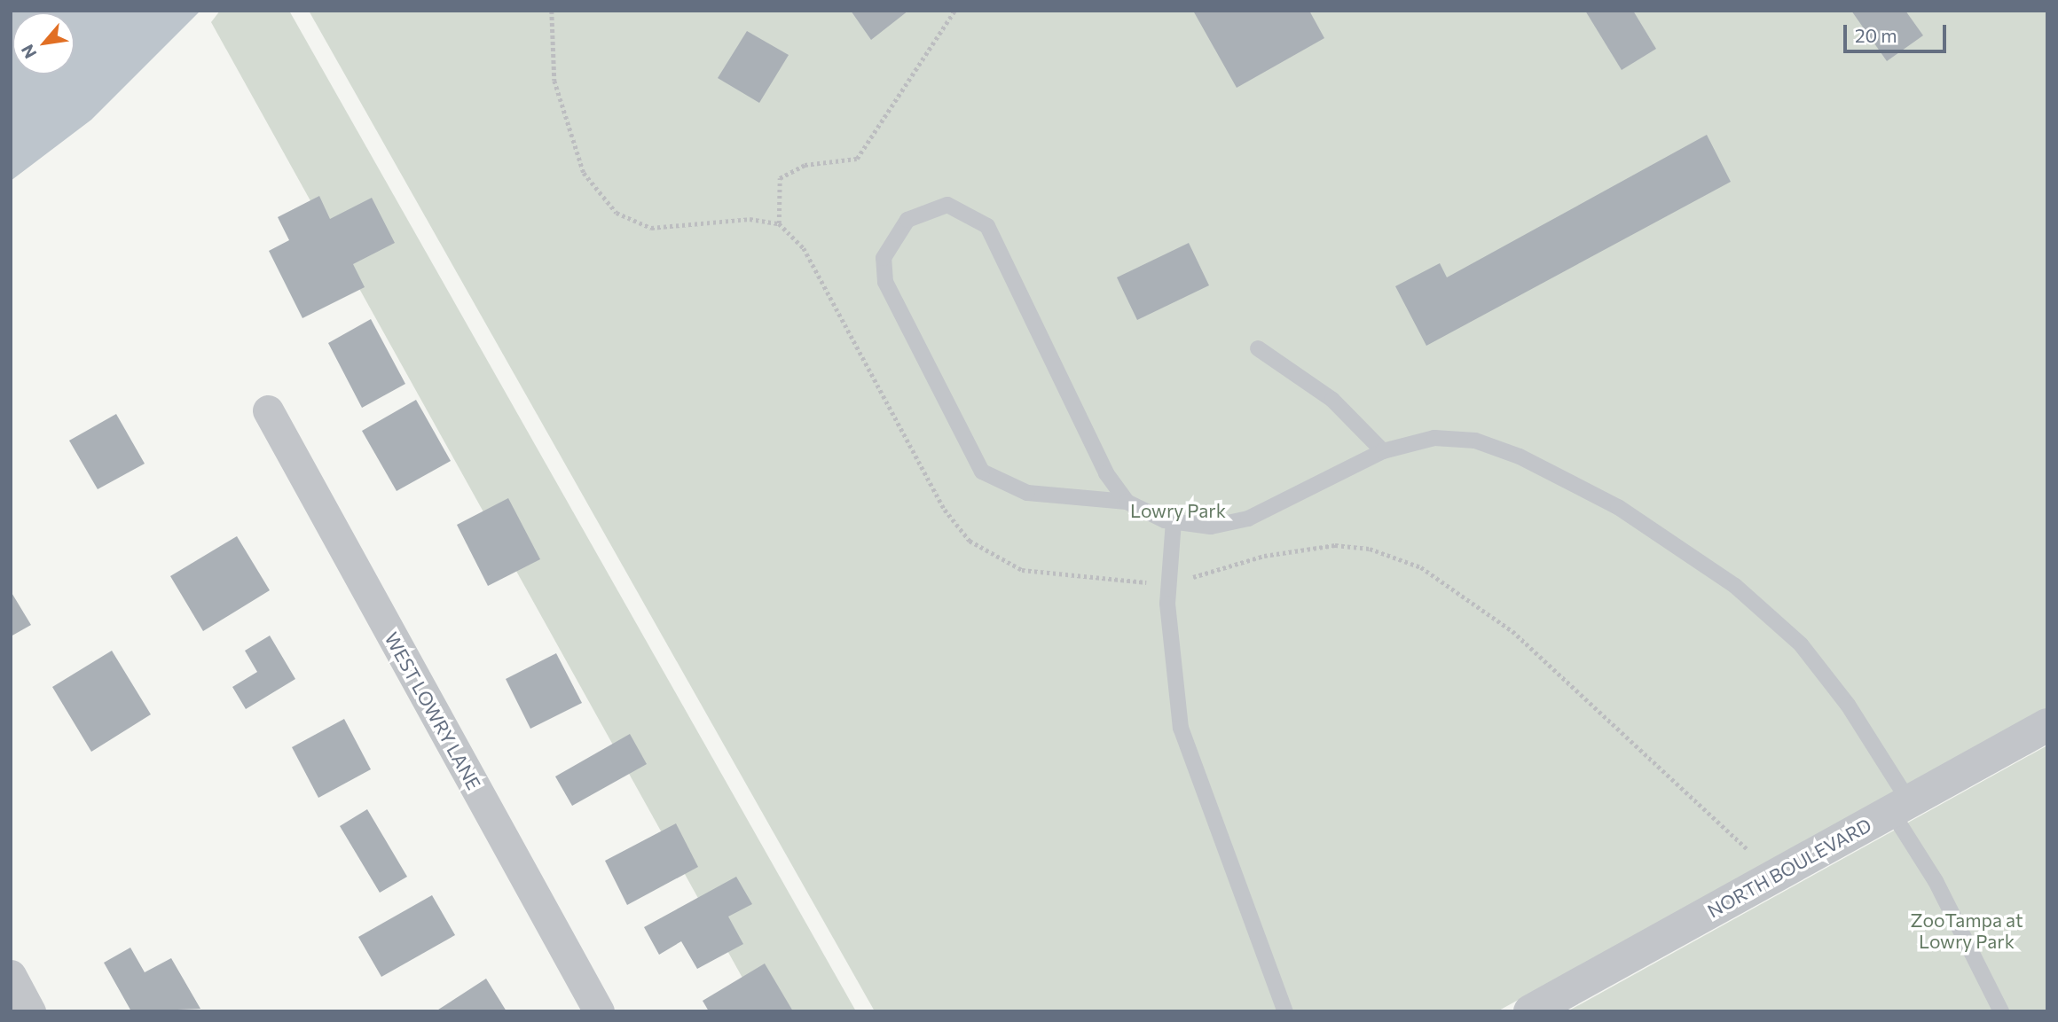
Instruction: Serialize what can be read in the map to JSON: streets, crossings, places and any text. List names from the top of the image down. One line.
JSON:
{"streets":{"street":["WEST LOWRY LANE","NORTH BOULEVARD"]},"parks":["Lowry Park","ZooTampa at Lowry Park"],"scale_bar":"20 m","north":"bottom left"}
